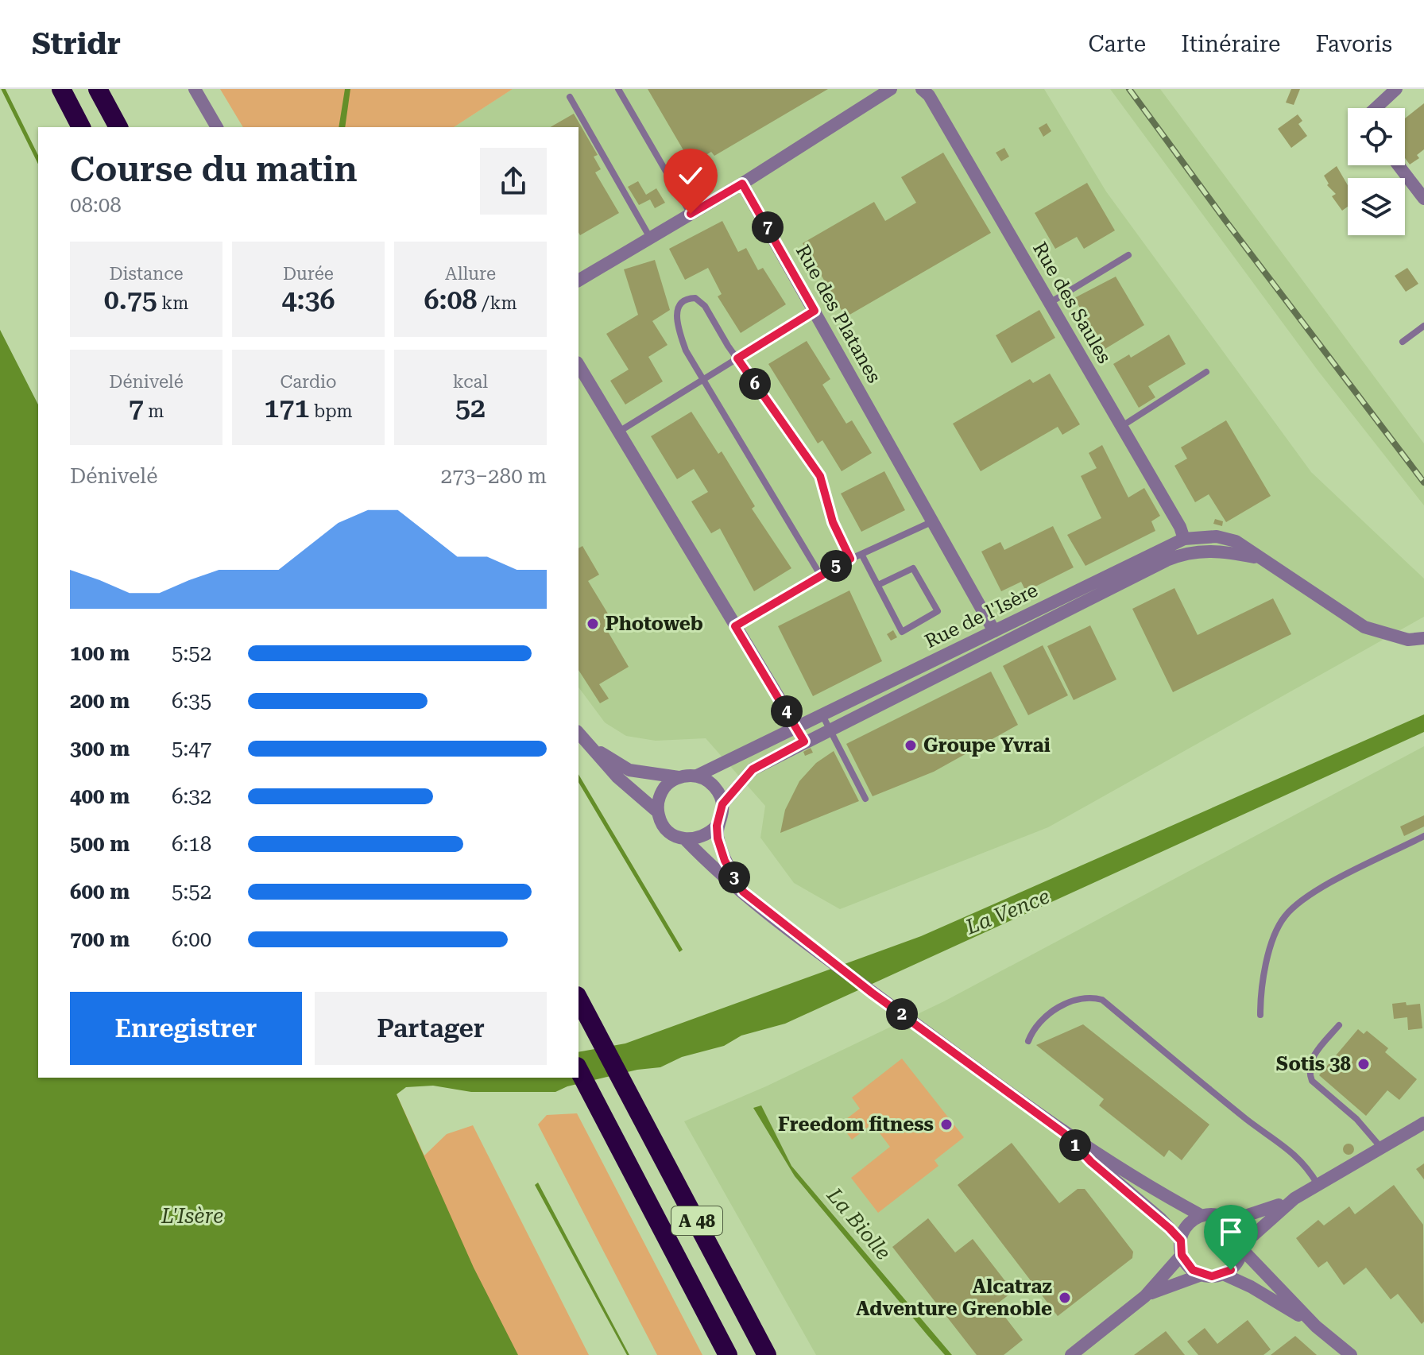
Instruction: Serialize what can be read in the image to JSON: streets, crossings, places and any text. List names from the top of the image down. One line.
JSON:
{"streets":{"highway":["A 48"],"street":["Rue des Saules","Rue des Platanes","Rue de l'Isère"]},"crossings":[["Rue des Saules","Rue de l'Isère"],["Rue des Platanes","Rue de l'Isère"]],"water":["La Vence","L'Isère","La Biolle"],"places":["Photoweb","Groupe Yvrai","Sotis 38","Freedom fitness","Alcatraz Adventure Grenoble"],"page":{"header":"Stridr","nav":["Carte","Itinéraire","Favoris"],"heading":["Course du matin","08:08"],"pins":["7","6","5","4","3","2","1"],"stats":[["Distance","0.75 km"],["Durée","4:36"],["Allure","6:08 /km"],["Dénivelé","7 m"],["Cardio","171 bpm"],["kcal","52"]],"chart":["Dénivelé","273–280 m"],"list":[{"name":"100 m","note":"5:52"},{"name":"200 m","note":"6:35"},{"name":"300 m","note":"5:47"},{"name":"400 m","note":"6:32"},{"name":"500 m","note":"6:18"},{"name":"600 m","note":"5:52"},{"name":"700 m","note":"6:00"}],"buttons":["Enregistrer","Partager"]}}
